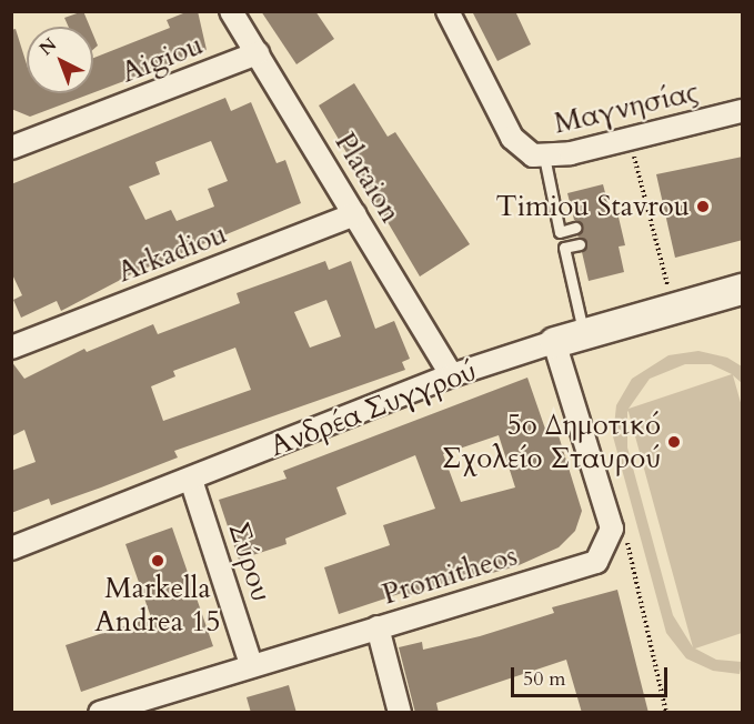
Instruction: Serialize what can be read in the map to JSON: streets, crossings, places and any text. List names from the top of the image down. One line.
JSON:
{"streets":{"street":["Aigiou","Μαγνησίας","Plataion","Arkadiou","Ανδρέα Συγγρού","Σύρου","Promitheos"]},"crossings":[["Aigiou","Plataion"],["Plataion","Arkadiou"],["Plataion","Ανδρέα Συγγρού"],["Ανδρέα Συγγρού","Σύρου"],["Σύρου","Promitheos"]],"places":["Timiou Stavrou","5ο Δημοτικό Σχολείο Σταυρού","Markella Andrea 15"],"scale_bar":"50 m","north":"top left"}
